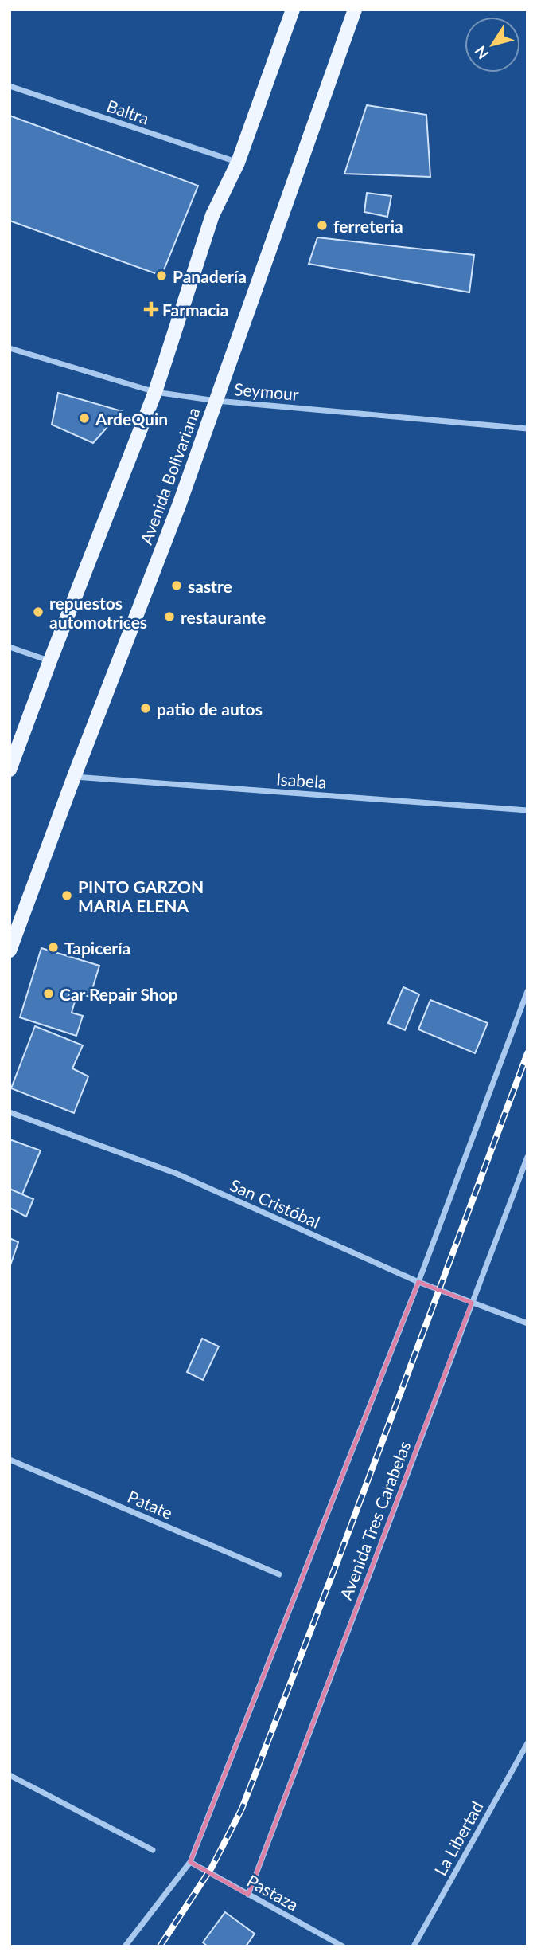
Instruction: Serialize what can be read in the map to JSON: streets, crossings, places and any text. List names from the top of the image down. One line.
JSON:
{"streets":{"main road":["Avenida Bolivariana"],"street":["Baltra","Seymour","Isabela","San Cristóbal","Patate","Avenida Tres Carabelas","La Libertad","Pastaza"]},"crossings":[["Seymour","Avenida Bolivariana"],["Avenida Bolivariana","Isabela"],["San Cristóbal","Avenida Tres Carabelas"],["Avenida Tres Carabelas","Pastaza"]],"places":{"other":["ferreteria","Panadería","ArdeQuin","sastre","repuestos automotrices","restaurante","patio de autos","PINTO GARZON MARIA ELENA","Tapicería","Car Repair Shop"],"health":["Farmacia"]},"north":"bottom left"}
